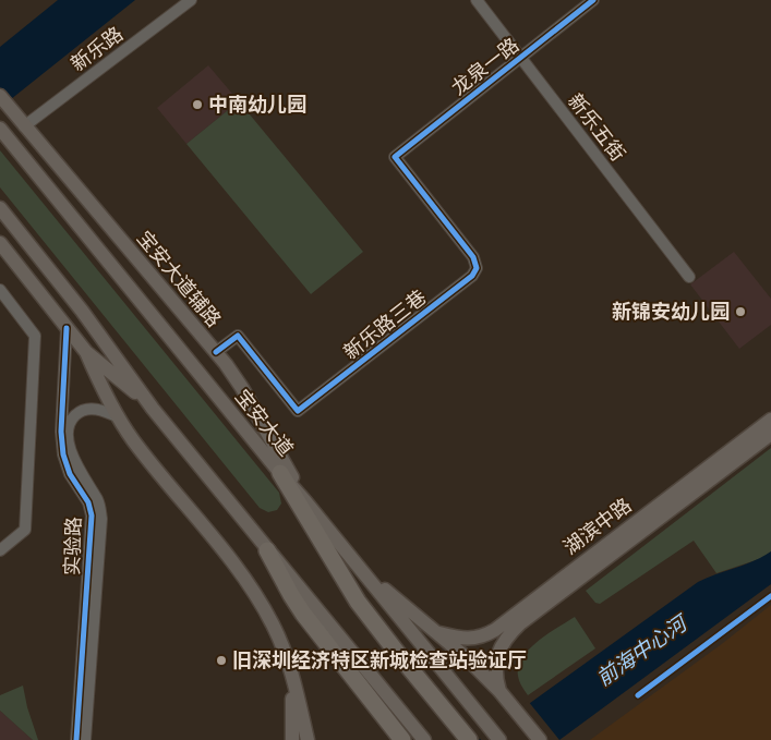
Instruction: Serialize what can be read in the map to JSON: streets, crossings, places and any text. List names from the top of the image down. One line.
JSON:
{"streets":{"main road":["宝安大道辅路","宝安大道","湖滨中路"],"street":["新乐路","龙泉一路","新乐五街","新乐路三巷","实验路"]},"crossings":[["新乐路","宝安大道辅路"],["龙泉一路","新乐五街"],["龙泉一路","新乐路三巷"],["宝安大道辅路","新乐路三巷"],["宝安大道辅路","宝安大道"]],"water":["前海中心河"],"places":["中南幼儿园","新锦安幼儿园","旧深圳经济特区新城检查站验证厅"]}
